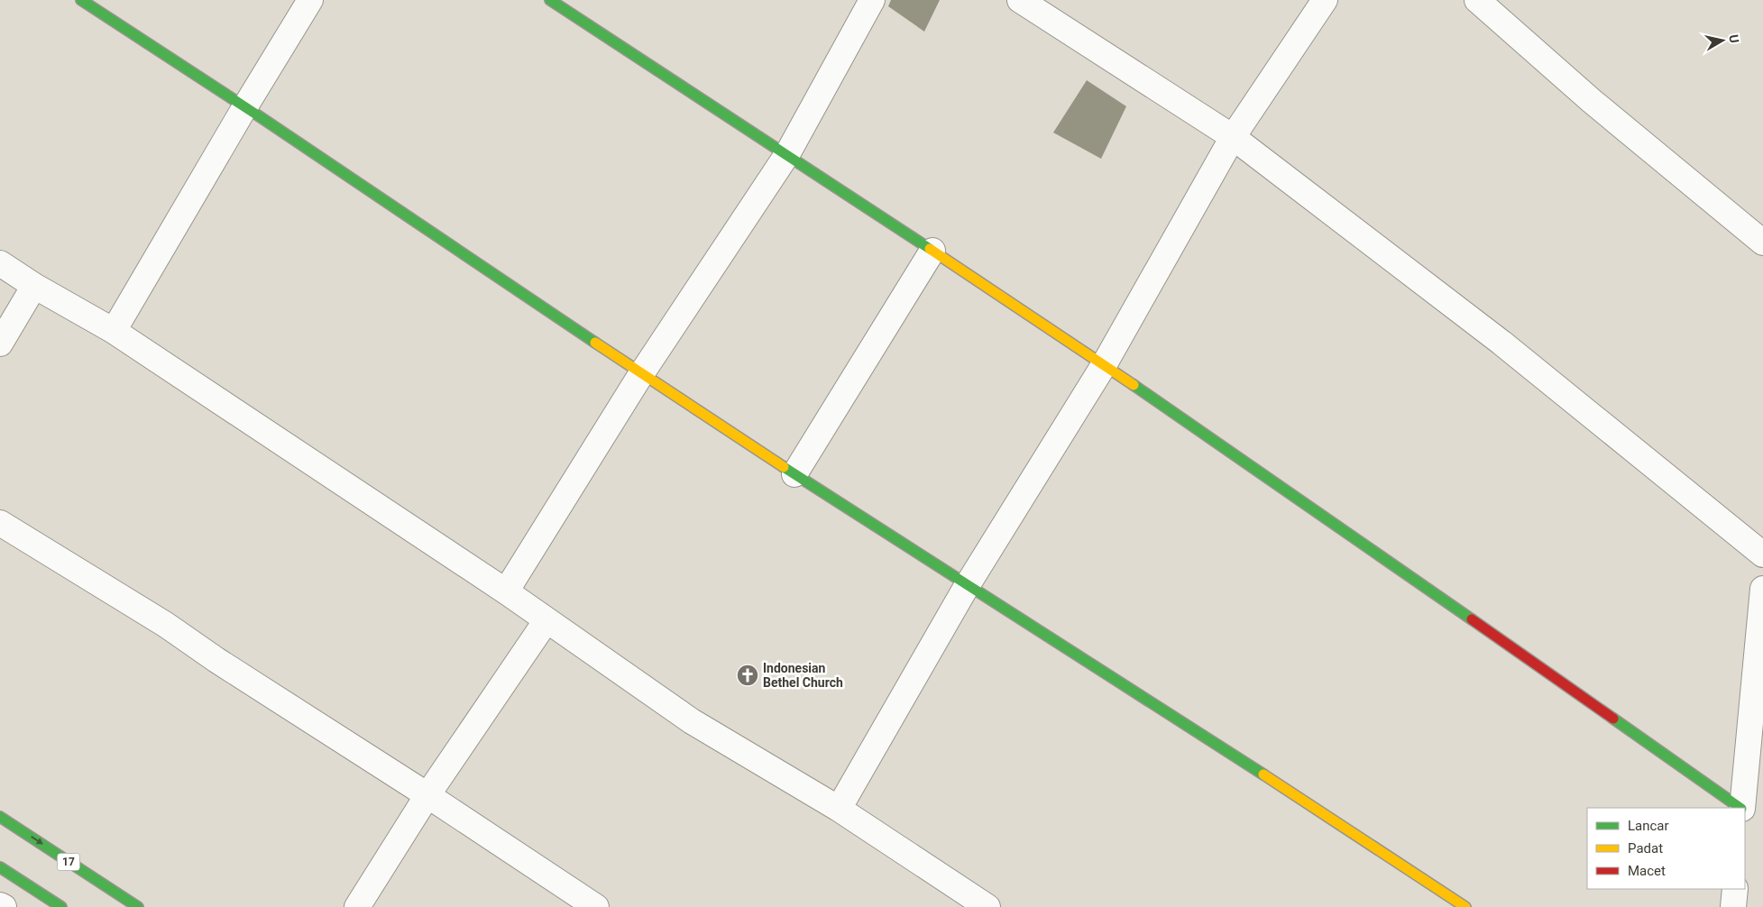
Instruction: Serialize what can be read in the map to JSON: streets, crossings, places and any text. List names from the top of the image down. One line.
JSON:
{"streets":{"main road":["17"]},"places":{"church":["Indonesian Bethel Church"]},"legend":["Lancar","Padat","Macet"],"north":"right"}
